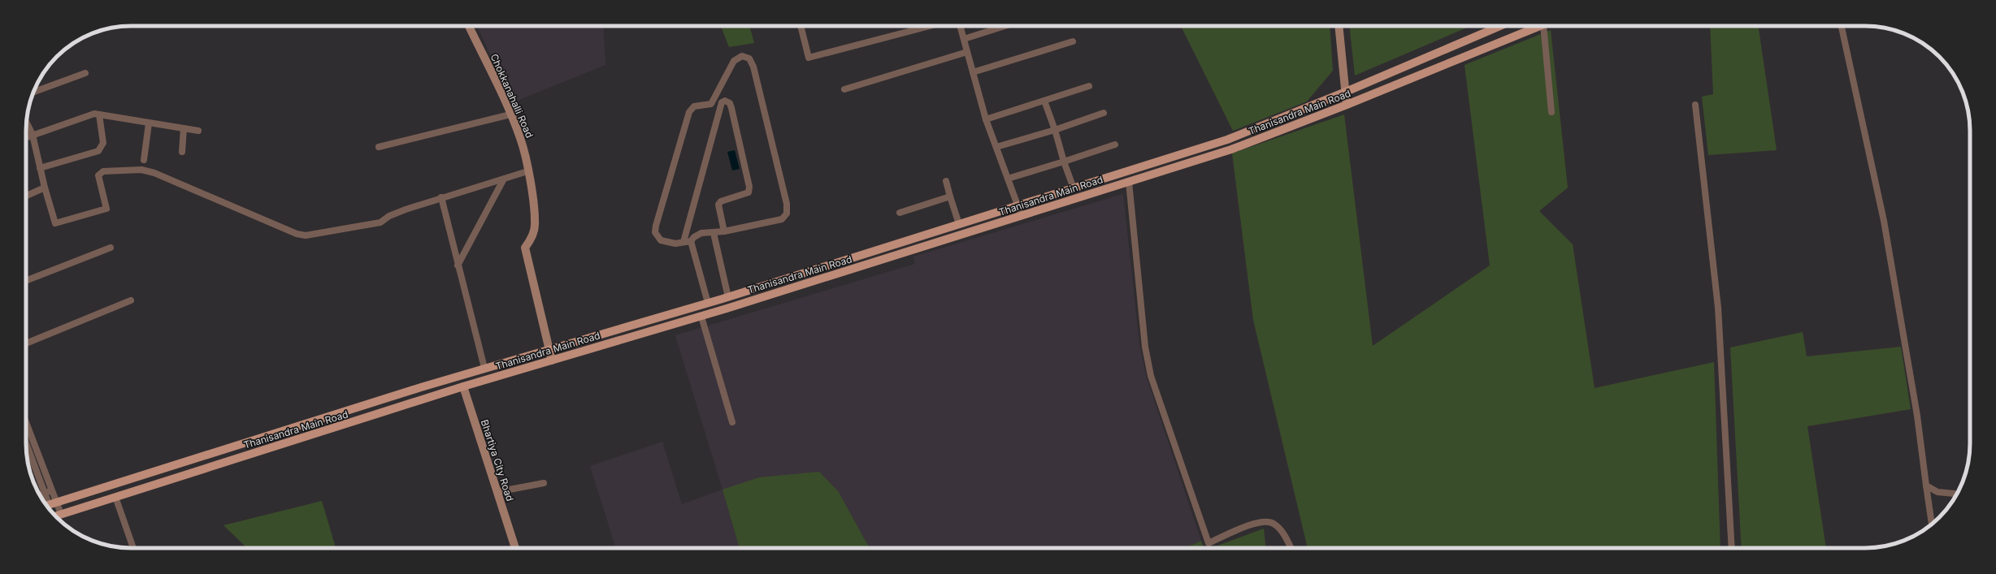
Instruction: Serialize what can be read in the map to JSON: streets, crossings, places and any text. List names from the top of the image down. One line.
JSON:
{"streets":{"main road":["Thanisandra Main Road"],"street":["Chokkanahalli Road","Bhartiya City Road"]},"crossings":[["Chokkanahalli Road","Thanisandra Main Road"],["Thanisandra Main Road","Bhartiya City Road"]]}
